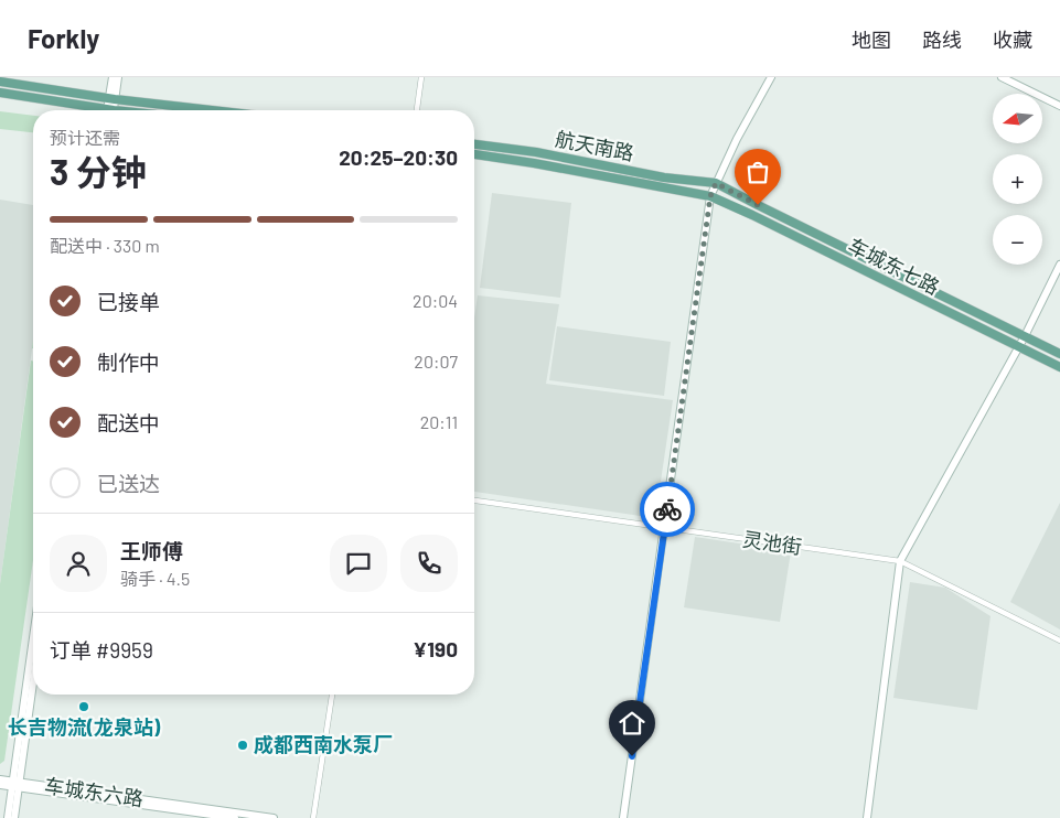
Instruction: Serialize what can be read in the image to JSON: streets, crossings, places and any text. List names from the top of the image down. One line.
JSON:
{"streets":{"main road":["航天南路","车城东七路"],"street":["灵池街","车城东六路"]},"crossings":[["航天南路","车城东七路"]],"places":["长吉物流(龙泉站)","成都西南水泵厂"],"north":"left","page":{"header":"Forkly","nav":["地图","路线","收藏"],"map_buttons":["+","−"],"heading":["3 分钟","预计还需","20:25–20:30"],"panel":["王师傅","骑手 · 4.5","订单 #9959","¥190"],"bar":"配送中 · 330 m","list":[["已接单","20:04"],["制作中","20:07"],["配送中","20:11"],"已送达"]}}
